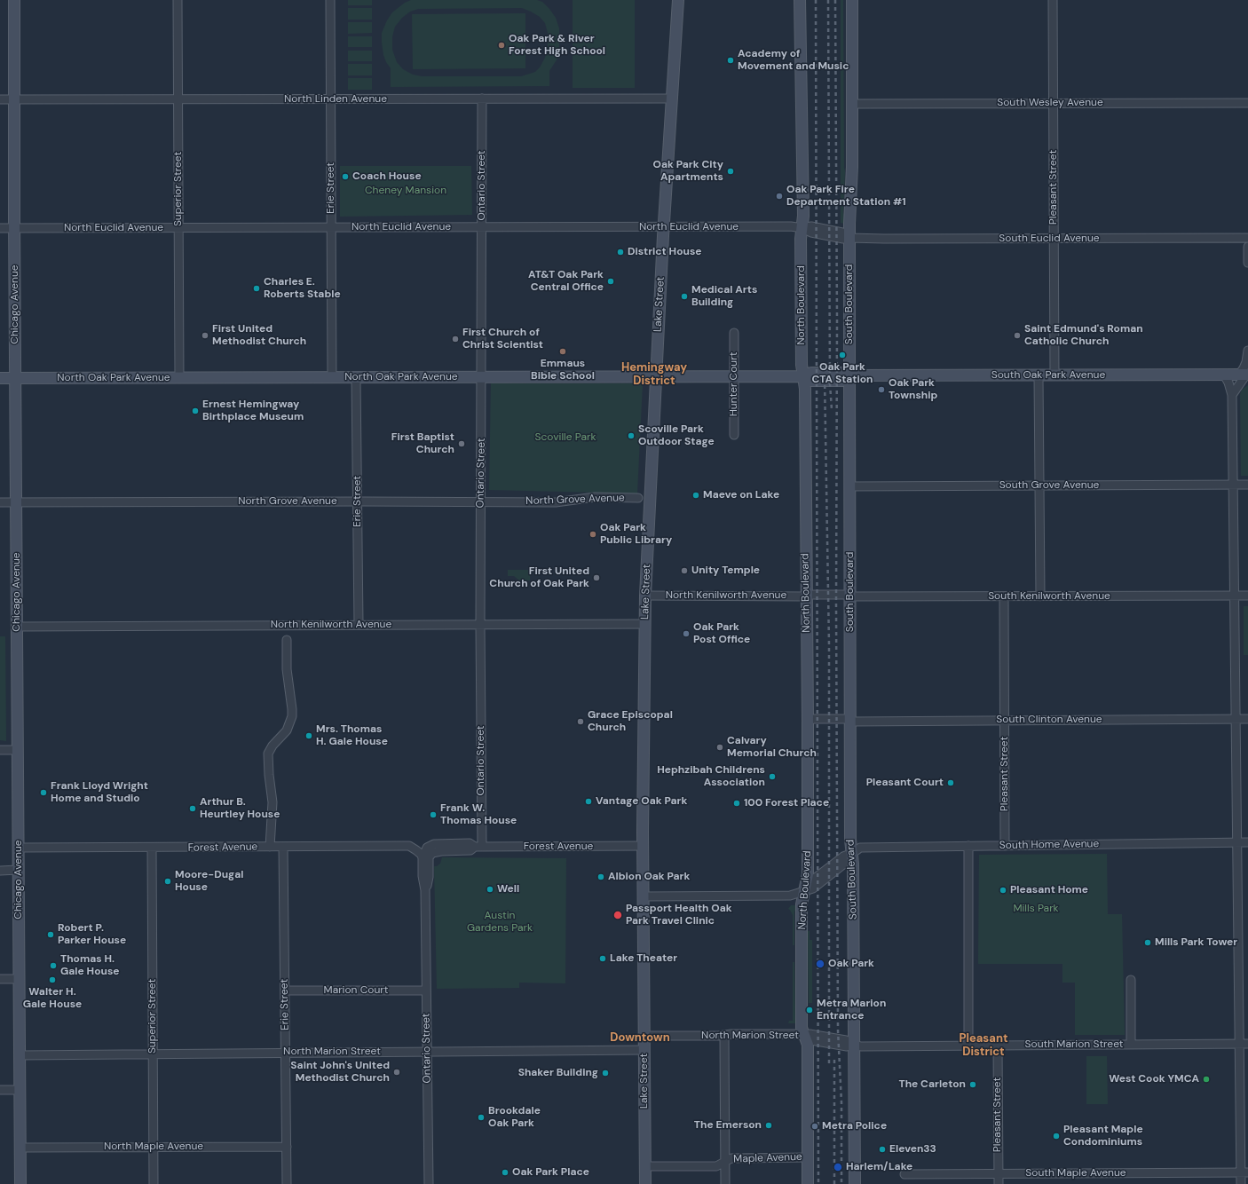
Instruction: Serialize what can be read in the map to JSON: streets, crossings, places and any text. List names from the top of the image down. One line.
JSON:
{"streets":{"street":["North Linden Avenue","South Wesley Avenue","Ontario Street","Pleasant Street","Erie Street","Superior Street","North Euclid Avenue","South Euclid Avenue","Chicago Avenue","Lake Street","South Boulevard","North Boulevard","South Oak Park Avenue","North Oak Park Avenue","Hunter Court","South Grove Avenue","North Grove Avenue","North Kenilworth Avenue","South Kenilworth Avenue","South Clinton Avenue","South Home Avenue","Forest Avenue","Marion Court","North Marion Street","South Marion Street","North Maple Avenue","Maple Avenue","South Maple Avenue"]},"crossings":[["North Linden Avenue","Ontario Street"],["North Linden Avenue","Erie Street"],["North Linden Avenue","Superior Street"],["North Linden Avenue","Chicago Avenue"],["North Linden Avenue","Lake Street"],["South Wesley Avenue","Pleasant Street"],["South Wesley Avenue","South Boulevard"],["Ontario Street","North Euclid Avenue"],["Ontario Street","North Oak Park Avenue"],["Ontario Street","North Grove Avenue"],["Ontario Street","North Kenilworth Avenue"],["Ontario Street","Forest Avenue"],["Ontario Street","Marion Court"],["Ontario Street","North Marion Street"],["Pleasant Street","South Euclid Avenue"],["Pleasant Street","South Oak Park Avenue"],["Pleasant Street","South Kenilworth Avenue"],["Pleasant Street","South Clinton Avenue"],["Pleasant Street","South Home Avenue"],["Pleasant Street","South Marion Street"],["Pleasant Street","South Maple Avenue"],["Erie Street","North Euclid Avenue"],["Erie Street","North Oak Park Avenue"],["Erie Street","North Grove Avenue"],["Erie Street","North Kenilworth Avenue"],["Erie Street","Forest Avenue"],["Erie Street","Marion Court"],["Erie Street","North Marion Street"],["Erie Street","North Maple Avenue"],["Superior Street","North Euclid Avenue"],["Superior Street","North Oak Park Avenue"],["Superior Street","Forest Avenue"],["Superior Street","North Marion Street"],["Superior Street","North Maple Avenue"],["North Euclid Avenue","South Euclid Avenue"],["North Euclid Avenue","Chicago Avenue"],["North Euclid Avenue","Lake Street"],["North Euclid Avenue","South Boulevard"],["North Euclid Avenue","North Boulevard"],["South Euclid Avenue","South Boulevard"],["Chicago Avenue","North Oak Park Avenue"],["Chicago Avenue","North Grove Avenue"],["Chicago Avenue","North Kenilworth Avenue"],["Chicago Avenue","Forest Avenue"],["Chicago Avenue","North Marion Street"],["Chicago Avenue","North Maple Avenue"],["Lake Street","North Oak Park Avenue"],["Lake Street","North Kenilworth Avenue"],["Lake Street","Forest Avenue"],["Lake Street","North Marion Street"],["Lake Street","Maple Avenue"],["South Boulevard","South Oak Park Avenue"],["South Boulevard","North Oak Park Avenue"],["South Boulevard","South Grove Avenue"],["South Boulevard","North Kenilworth Avenue"],["South Boulevard","South Kenilworth Avenue"],["South Boulevard","South Clinton Avenue"],["South Boulevard","South Home Avenue"],["South Boulevard","South Marion Street"],["North Boulevard","North Oak Park Avenue"],["North Boulevard","North Kenilworth Avenue"],["North Boulevard","South Clinton Avenue"],["North Boulevard","South Home Avenue"],["North Boulevard","North Marion Street"],["North Boulevard","South Marion Street"],["North Boulevard","Maple Avenue"],["South Oak Park Avenue","North Oak Park Avenue"],["North Oak Park Avenue","Hunter Court"],["North Kenilworth Avenue","South Kenilworth Avenue"],["North Marion Street","South Marion Street"]],"districts":["Hemingway District","Downtown","Pleasant District"],"parks":["Cheney Mansion","Scoville Park","Mills Park","Austin Gardens Park"],"places":["Oak Park & River Forest High School","Academy of Movement and Music","Oak Park City Apartments","Coach House","Oak Park Fire Department Station #1","District House","AT&T Oak Park Central Office","Charles E. Roberts Stable","Medical Arts Building","First United Methodist Church","Saint Edmund's Roman Catholic Church","First Church of Christ Scientist","Emmaus Bible School","Oak Park CTA Station","Oak Park Township","Ernest Hemingway Birthplace Museum","Scoville Park Outdoor Stage","First Baptist Church","Maeve on Lake","Oak Park Public Library","Unity Temple","First United Church of Oak Park","Oak Park Post Office","Grace Episcopal Church","Mrs. Thomas H. Gale House","Calvary Memorial Church","Hephzibah Childrens Association","Pleasant Court","Frank Lloyd Wright Home and Studio","Vantage Oak Park","100 Forest Place","Arthur B. Heurtley House","Frank W. Thomas House","Albion Oak Park","Moore-Dugal House","Well","Pleasant Home","Passport Health Oak Park Travel Clinic","Robert P. Parker House","Mills Park Tower","Lake Theater","Oak Park","Thomas H. Gale House","Walter H. Gale House","Metra Marion Entrance","Saint John's United Methodist Church","Shaker Building","West Cook YMCA","The Carleton","Brookdale Oak Park","The Emerson","Metra Police","Pleasant Maple Condominiums","Eleven33","Harlem/Lake","Oak Park Place"]}
